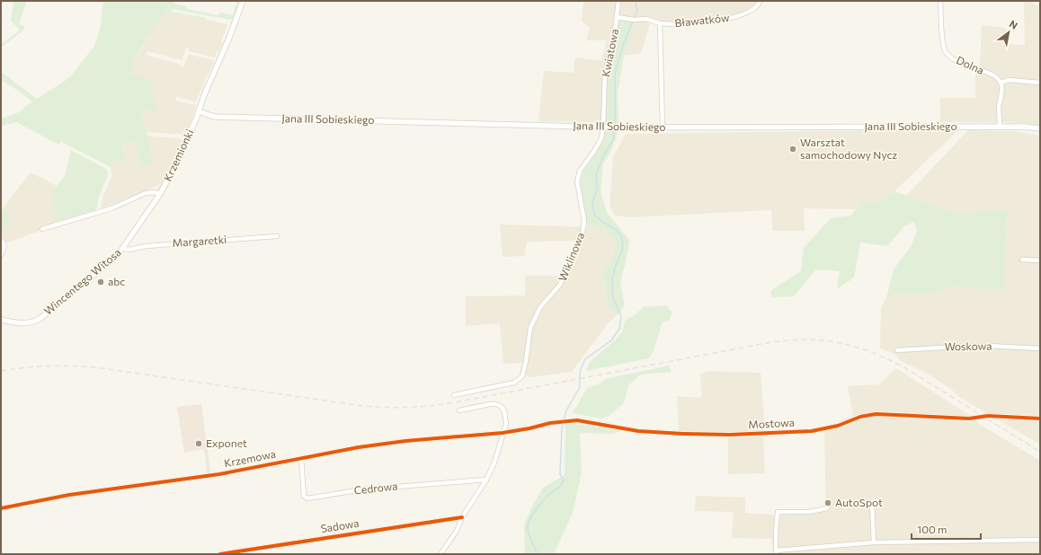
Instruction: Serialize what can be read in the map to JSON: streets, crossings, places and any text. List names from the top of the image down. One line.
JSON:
{"streets":{"street":["Bławatków","Kwiatowa","Dolna","Jana III Sobieskiego","Krzemionki","Margaretki","Wiklinowa","Wincentego Witosa","Woskowa","Mostowa","Krzemowa","Cedrowa","Sadowa"]},"crossings":[["Bławatków","Kwiatowa"],["Kwiatowa","Jana III Sobieskiego"],["Kwiatowa","Wiklinowa"],["Jana III Sobieskiego","Krzemionki"],["Jana III Sobieskiego","Wiklinowa"],["Krzemionki","Wincentego Witosa"],["Margaretki","Wincentego Witosa"],["Mostowa","Krzemowa"],["Krzemowa","Cedrowa"]],"places":["Warsztat samochodowy Nycz","abc","Exponet","AutoSpot"],"scale_bar":"100 m","north":"top right"}
